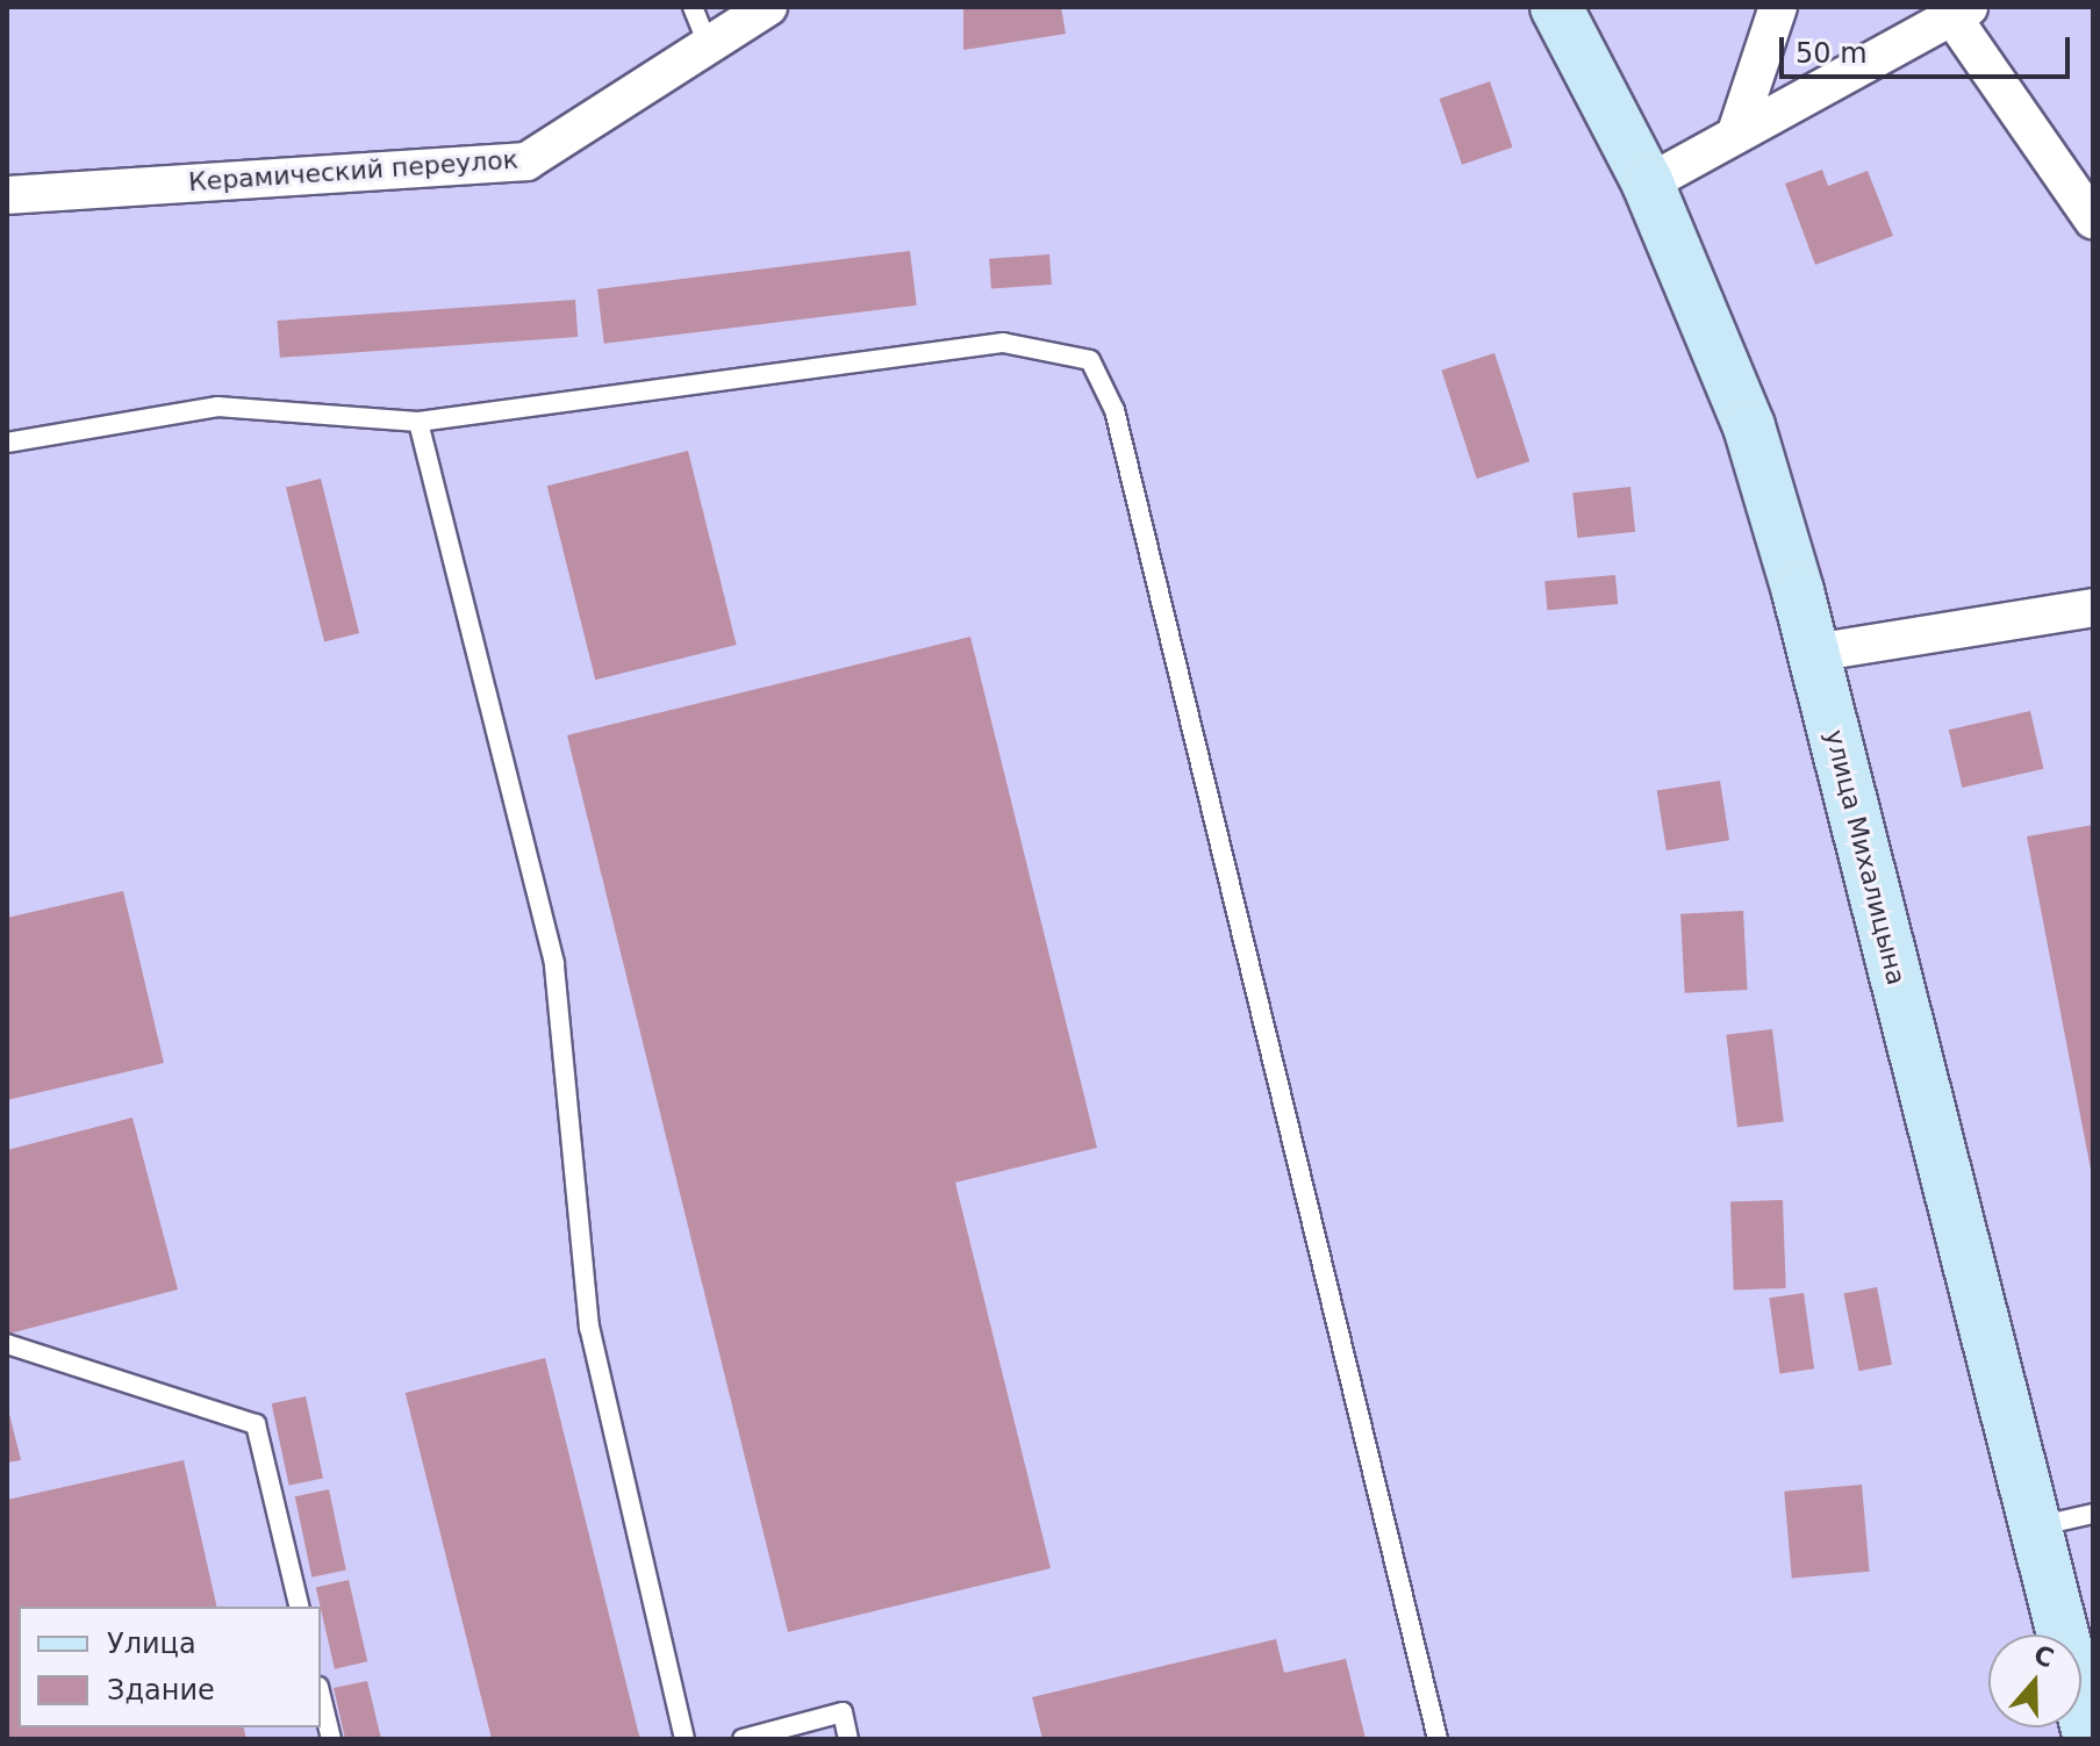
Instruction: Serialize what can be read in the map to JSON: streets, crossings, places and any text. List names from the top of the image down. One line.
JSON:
{"streets":{"main road":["улица Михалицына"],"street":["Керамический переулок"]},"legend":["Улица","Здание"],"scale_bar":"50 m","north":"top"}
